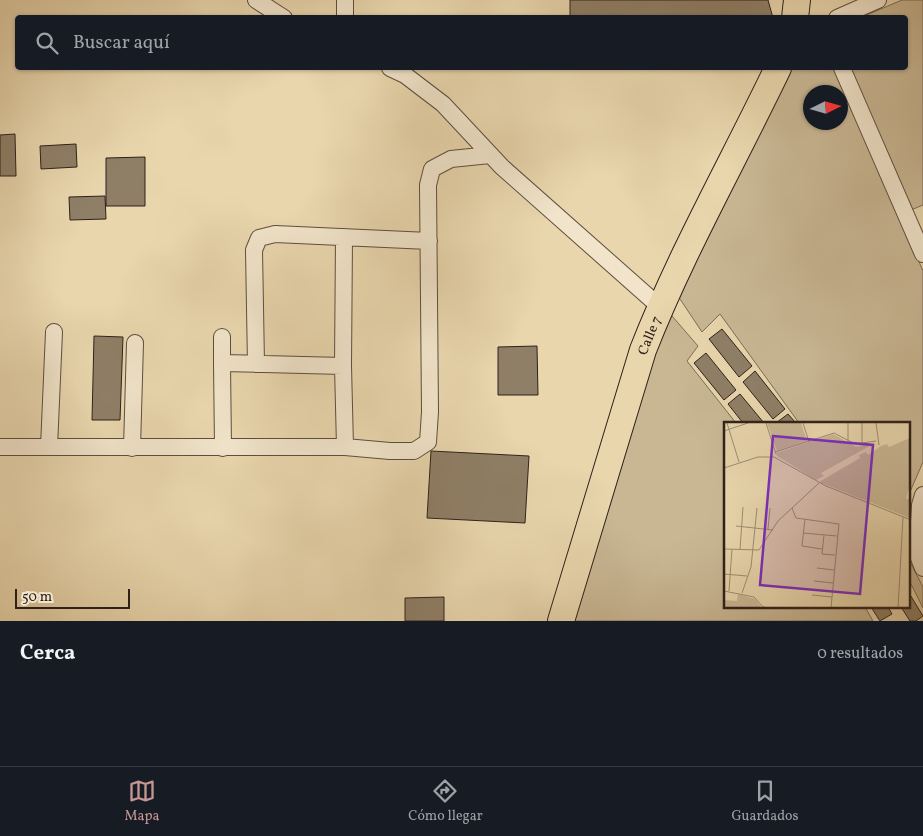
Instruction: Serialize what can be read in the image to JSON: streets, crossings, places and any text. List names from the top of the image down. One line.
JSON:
{"streets":{"highway":["Calle 7"]},"scale_bar":"50 m","north":"right","page":{"search":"Buscar aquí","scale":"50 m","heading":["Cerca","0 resultados"],"nav":["Mapa","Cómo llegar","Guardados"]}}
